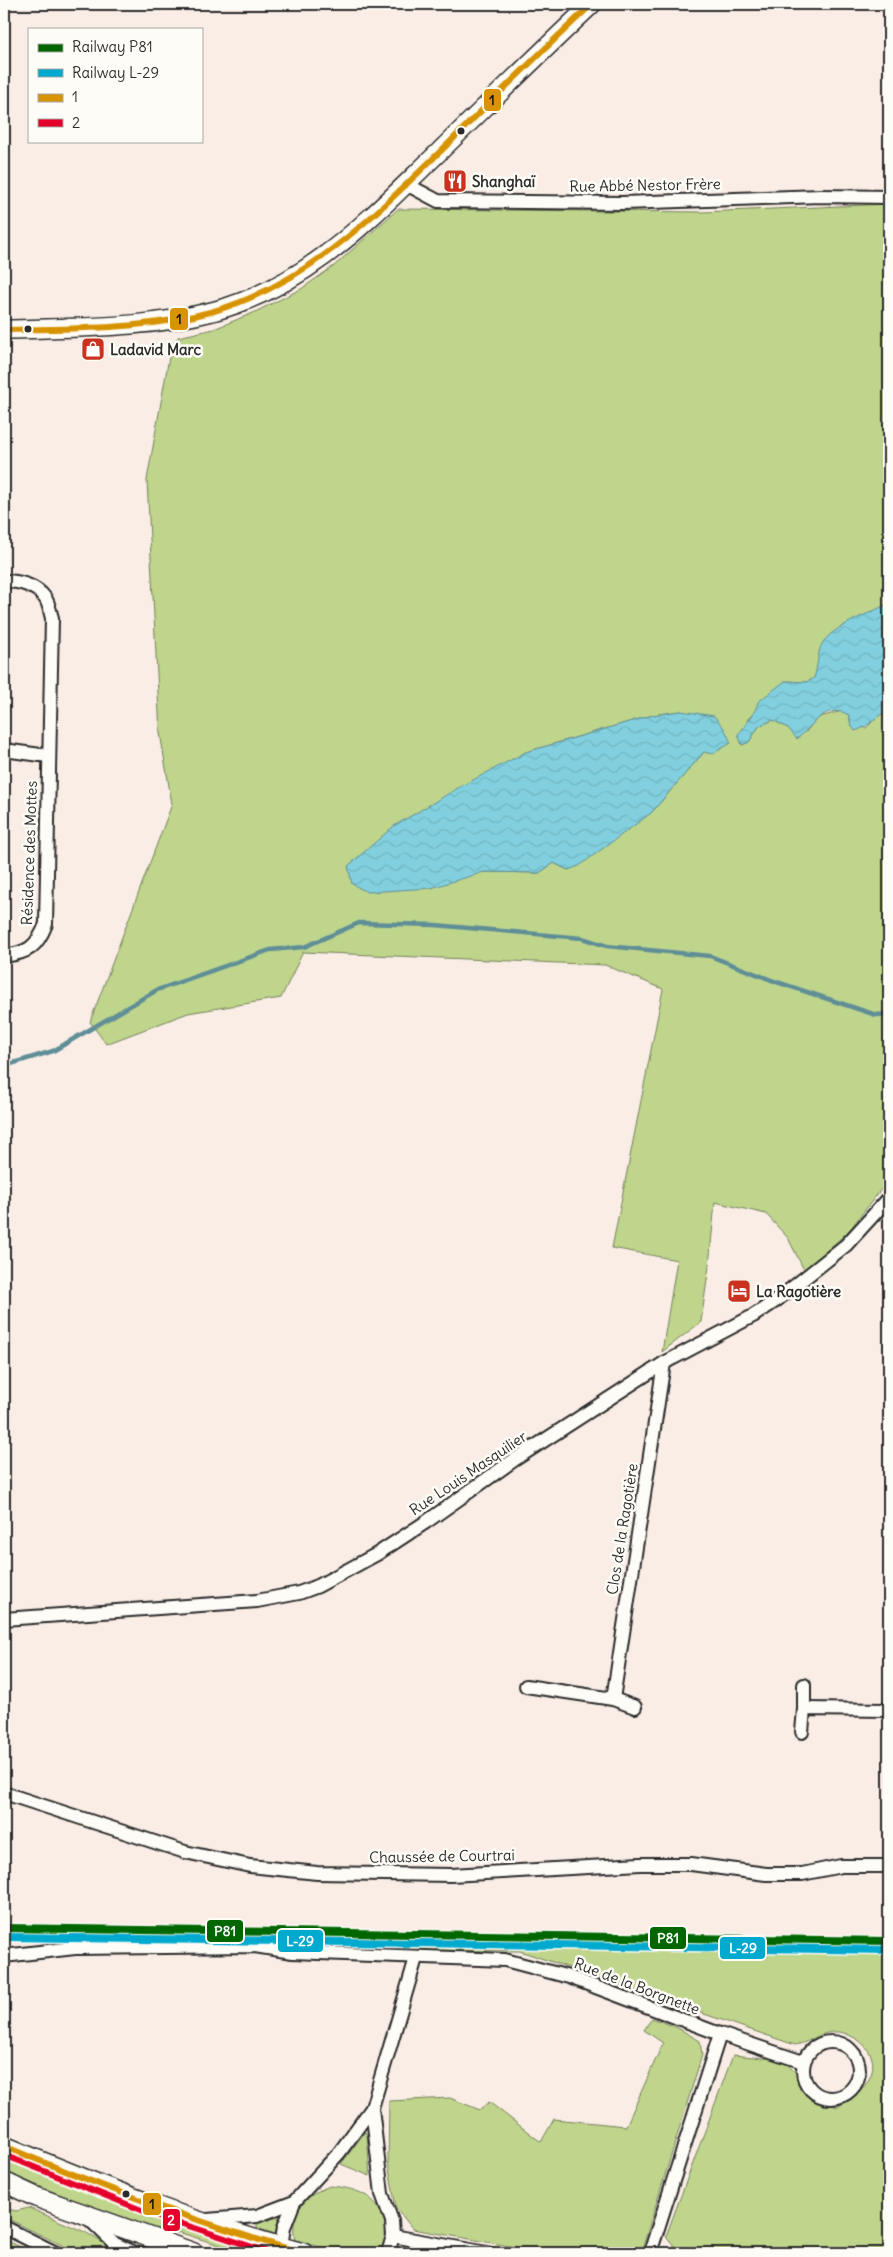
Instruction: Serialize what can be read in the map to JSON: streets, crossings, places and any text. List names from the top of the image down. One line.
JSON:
{"streets":{"street":["Rue Abbé Nestor Frère","Résidence des Mottes","Rue Louis Masquilier","Clos de la Ragotière","Chaussée de Courtrai","Rue de la Borgnette"]},"crossings":[["Rue Louis Masquilier","Clos de la Ragotière"]],"places":{"restaurant":["Shanghaï"],"shop":["Ladavid Marc"],"hotel":["La Ragotière"]},"lines":["transit line 1","rail line P81","rail line L-29","transit line 2"],"legend":["Railway P81","Railway L-29","1","2"]}
